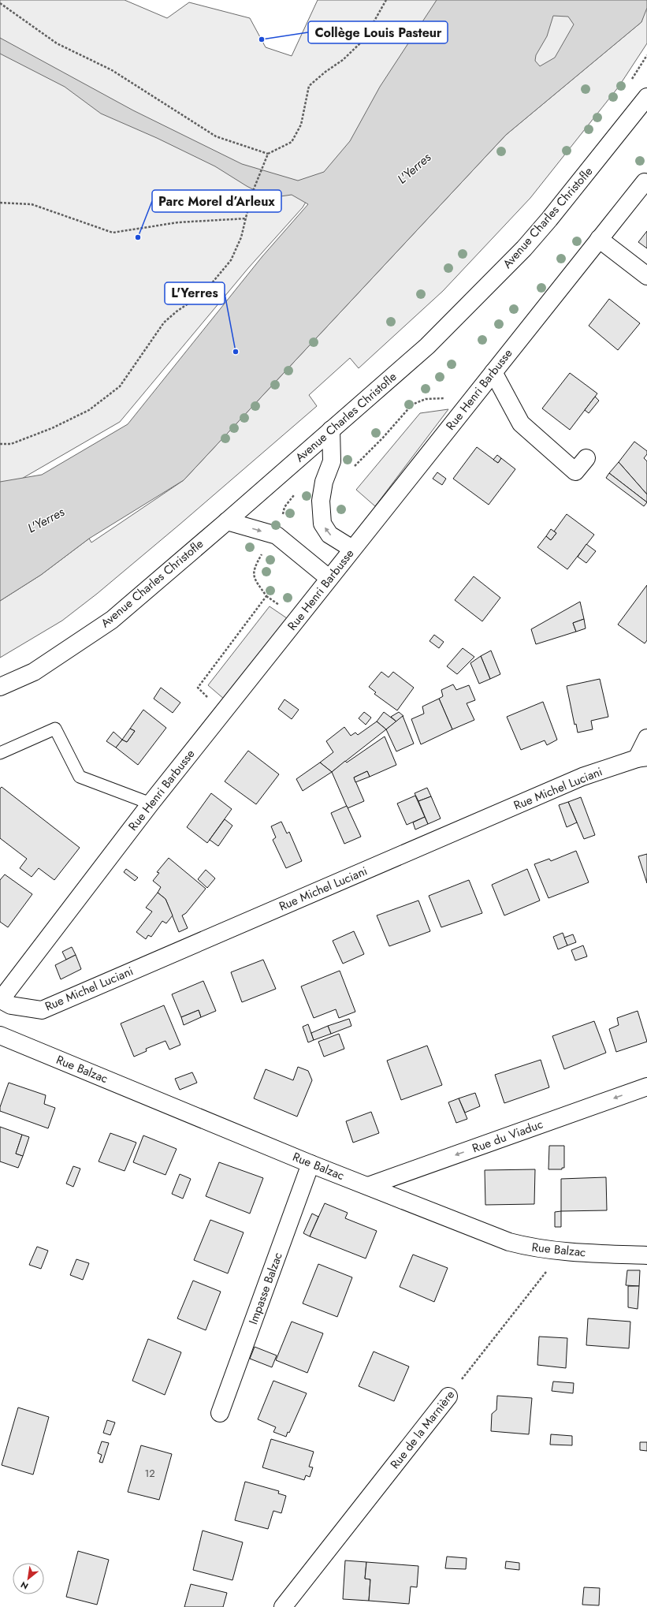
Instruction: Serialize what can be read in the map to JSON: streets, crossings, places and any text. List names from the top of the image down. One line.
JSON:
{"streets":{"street":["Avenue Charles Christofle","Rue Henri Barbusse","Rue Michel Luciani","Rue Balzac","Rue du Viaduc","Impasse Balzac","Rue de la Marnière"]},"crossings":[["Rue Henri Barbusse","Rue Michel Luciani"],["Rue Balzac","Rue du Viaduc"],["Rue Balzac","Impasse Balzac"],["Rue Balzac","Rue de la Marnière"]],"one_way":["Rue du Viaduc"],"water":["L'Yerres"],"places":["Collège Louis Pasteur","Parc Morel d’Arleux","L'Yerres"],"house_numbers":["12"],"north":"bottom left"}
